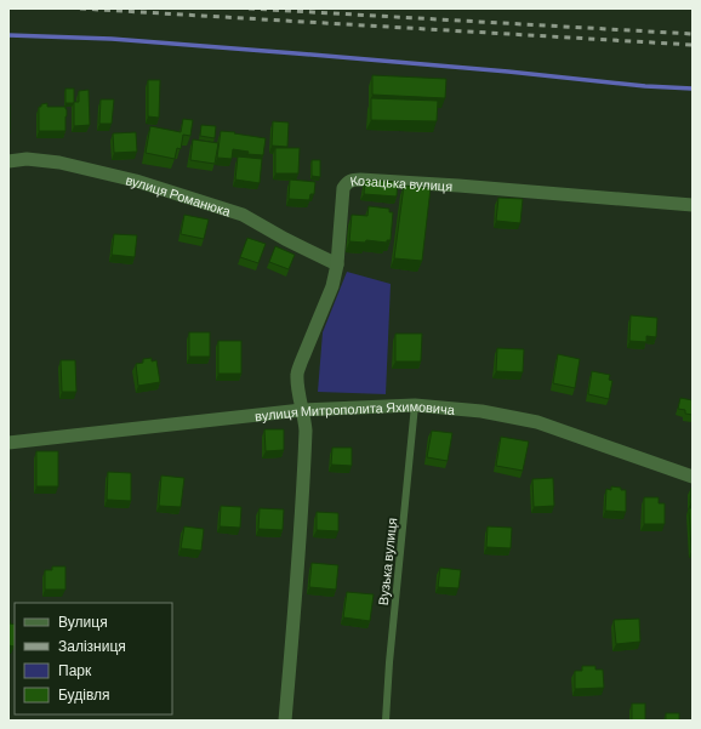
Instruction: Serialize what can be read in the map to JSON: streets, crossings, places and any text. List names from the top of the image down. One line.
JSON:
{"streets":{"street":["Козацька вулиця","вулиця Романюка","вулиця Митрополита Яхимовича"],"lane":["Вузька вулиця"]},"crossings":[["Козацька вулиця","вулиця Романюка"],["Козацька вулиця","вулиця Митрополита Яхимовича"],["вулиця Митрополита Яхимовича","Вузька вулиця"]],"legend":["Вулиця","Залізниця","Парк","Будівля"]}
